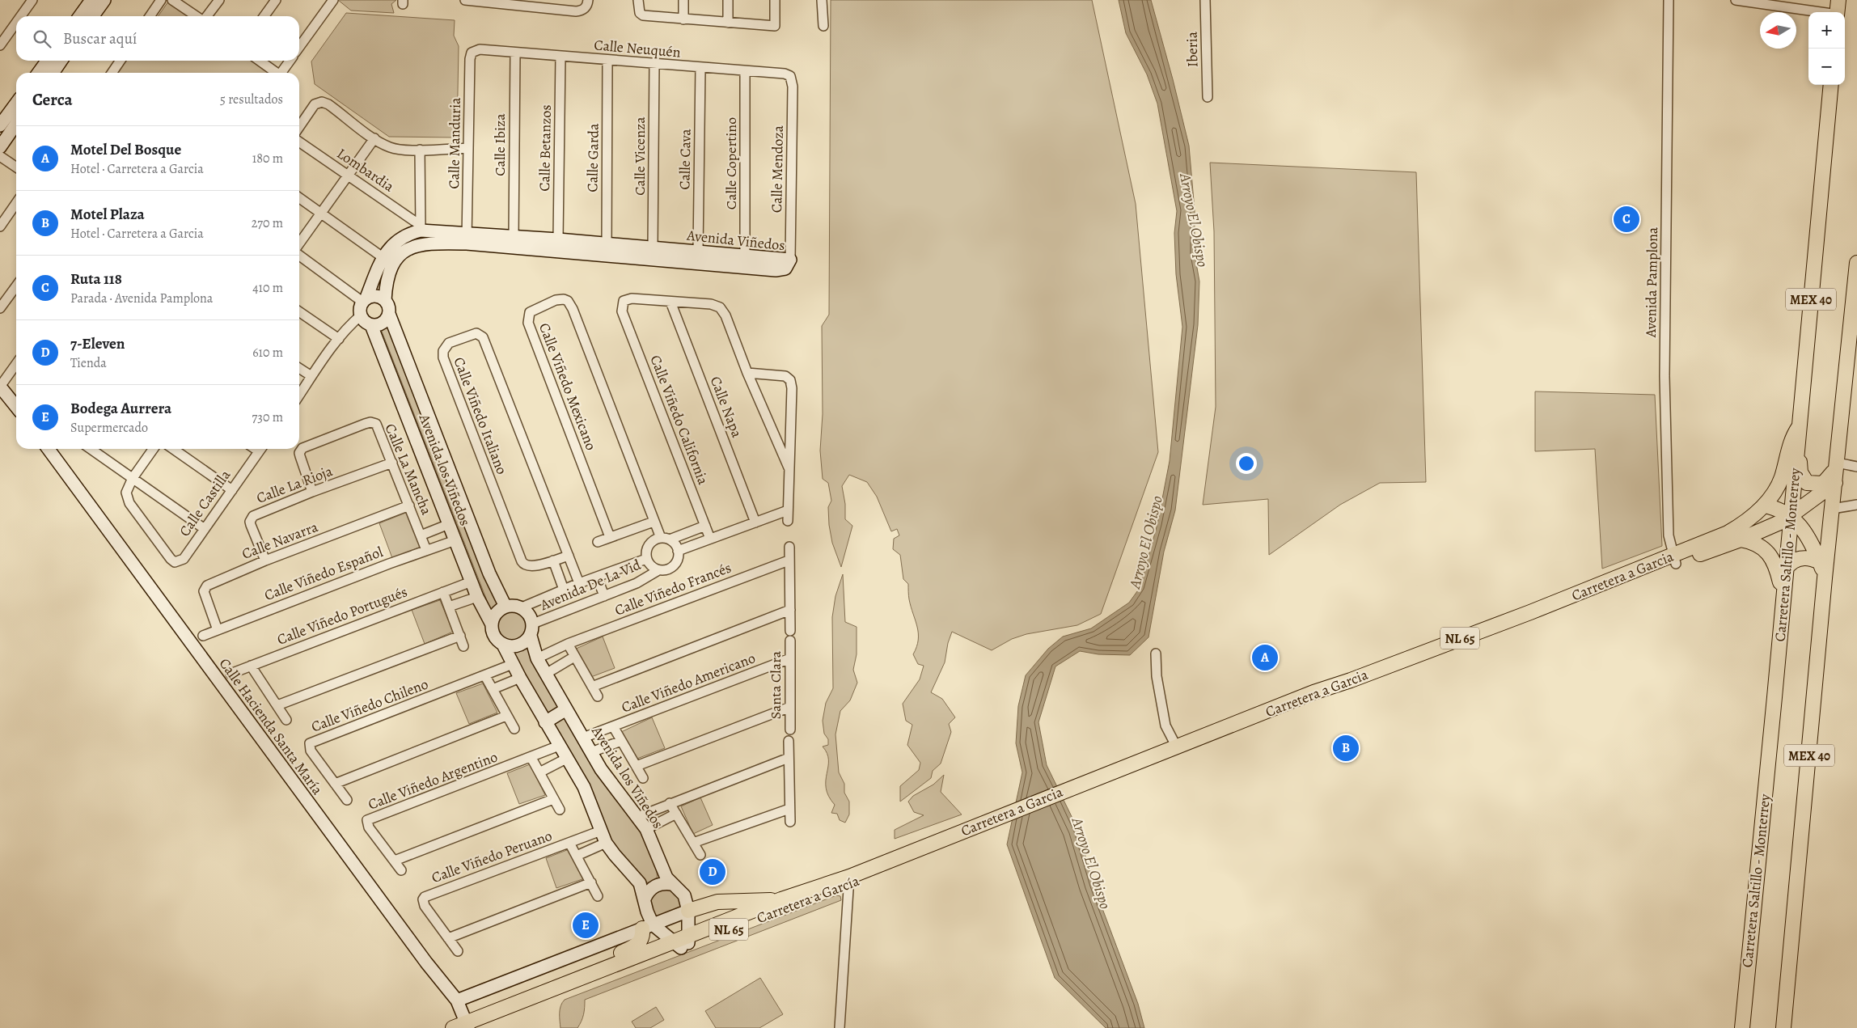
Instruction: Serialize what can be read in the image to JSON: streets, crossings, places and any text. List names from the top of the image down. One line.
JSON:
{"streets":{"main road":["MEX 40","Carretera Saltillo - Monterrey","Carretera a Garcia","NL 65","Carretera a García"],"street":["Calle Neuquén","Iberia","Calle Manduria","Calle Ibiza","Calle Betanzos","Calle Vicenza","Calle Garda","Calle Cava","Calle Copertino","Calle Mendoza","Lombardia","Avenida Viñedos","Avenida Pamplona","Calle Viñedo Mexicano","Calle Napa","Calle Viñedo Italiano","Calle Viñedo California","Calle La Mancha","Avenida los Viñedos","Calle La Rioja","Calle Castilla","Calle Navarra","Calle Viñedo Español","Avenida De La Vid","Calle Viñedo Francés","Calle Viñedo Portugués","Calle Viñedo Americano","Santa Clara","Calle Viñedo Chileno","Calle Hacienda Santa María","Calle Viñedo Argentino","Calle Viñedo Peruano"]},"crossings":[["Calle Neuquén","Calle Manduria"],["Calle Neuquén","Calle Ibiza"],["Calle Neuquén","Calle Betanzos"],["Calle Neuquén","Calle Vicenza"],["Calle Neuquén","Calle Garda"],["Calle Neuquén","Calle Cava"],["Calle Neuquén","Calle Copertino"],["Calle Neuquén","Calle Mendoza"],["Calle Manduria","Avenida Viñedos"],["Calle Ibiza","Avenida Viñedos"],["Calle Betanzos","Avenida Viñedos"],["Calle Vicenza","Avenida Viñedos"],["Calle Garda","Avenida Viñedos"],["Calle Cava","Avenida Viñedos"],["Calle Copertino","Avenida Viñedos"],["Calle Mendoza","Avenida Viñedos"],["Lombardia","Avenida Viñedos"],["Avenida Viñedos","Avenida los Viñedos"],["Avenida Pamplona","Carretera a Garcia"],["MEX 40","Carretera a Garcia"],["Calle Viñedo Mexicano","Avenida De La Vid"],["Calle Napa","Calle Viñedo California"],["Calle Viñedo Italiano","Avenida De La Vid"],["Calle La Mancha","Calle La Rioja"],["Calle La Mancha","Calle Navarra"],["Calle La Mancha","Calle Viñedo Español"],["Avenida los Viñedos","Calle Viñedo Español"],["Avenida los Viñedos","Avenida De La Vid"],["Avenida los Viñedos","Calle Viñedo Francés"],["Avenida los Viñedos","Calle Viñedo Portugués"],["Calle La Rioja","Calle Navarra"],["Calle Navarra","Calle Viñedo Español"],["Carretera Saltillo - Monterrey","Carretera a Garcia"],["Carretera a Garcia","Carretera a García"],["NL 65","Carretera a García"],["Calle Viñedo Americano","Santa Clara"],["Calle Hacienda Santa María","Carretera a García"]],"water":["Arroyo El Obispo"],"north":"left","page":{"map_buttons":["+","−"],"search":"Buscar aquí","heading":["Cerca","5 resultados"],"list":[{"mark":"A","name":"Motel Del Bosque","note":"Hotel · Carretera a Garcia","value":"180 m"},{"mark":"B","name":"Motel Plaza","note":"Hotel · Carretera a Garcia","value":"270 m"},{"mark":"C","name":"Ruta 118","note":"Parada · Avenida Pamplona","value":"410 m"},{"mark":"D","name":"7-Eleven","note":"Tienda","value":"610 m"},{"mark":"E","name":"Bodega Aurrera","note":"Supermercado","value":"730 m"}],"pins":["C","A","B","D","E"]}}
